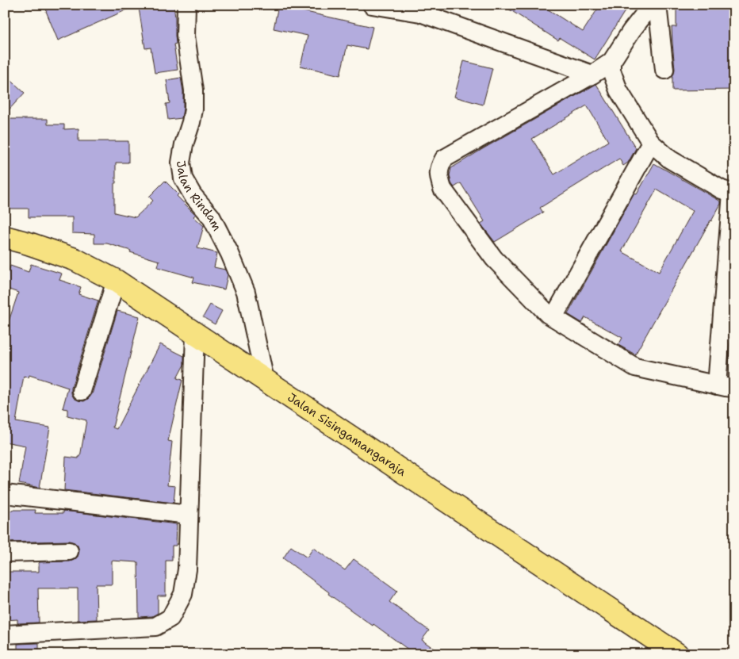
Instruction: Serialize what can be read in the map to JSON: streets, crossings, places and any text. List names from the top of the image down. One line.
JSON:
{"streets":{"highway":["Jalan Sisingamangaraja"],"street":["Jalan Rindam"]},"crossings":[["Jalan Rindam","Jalan Sisingamangaraja"]]}
